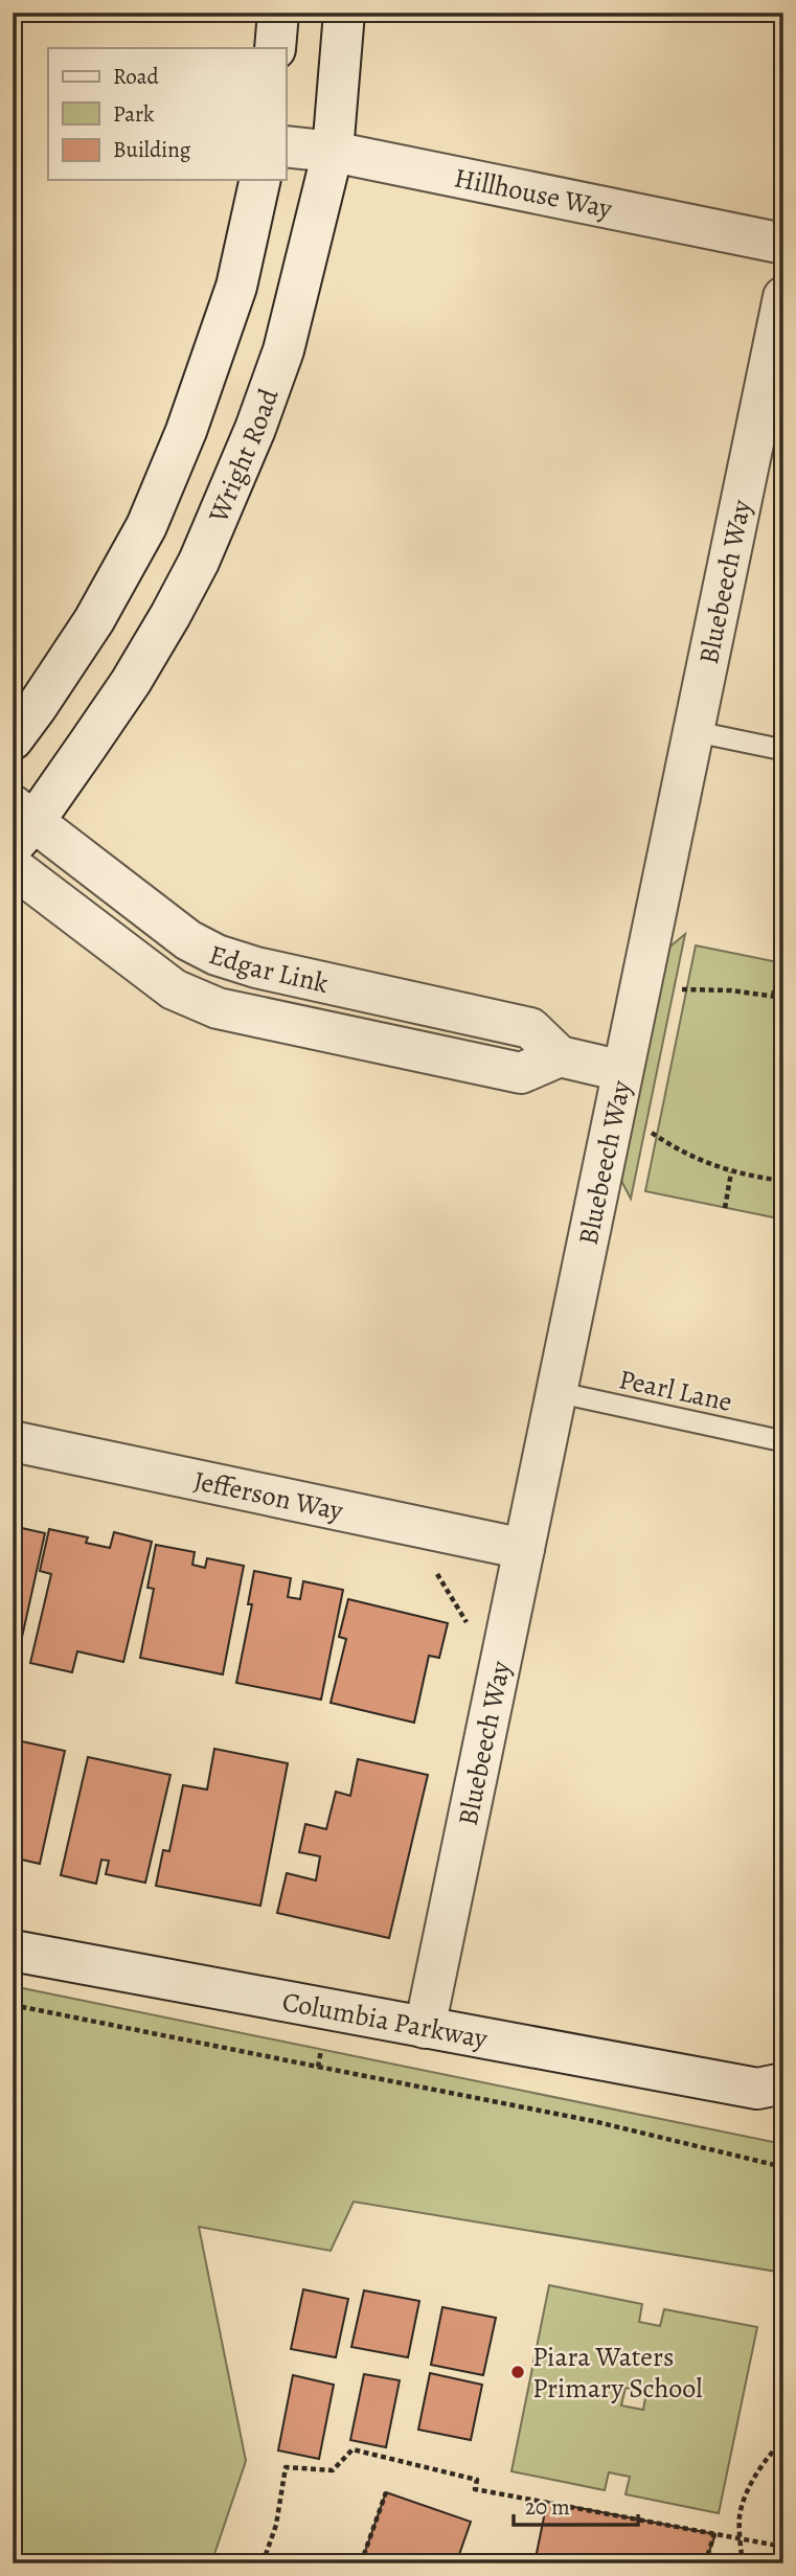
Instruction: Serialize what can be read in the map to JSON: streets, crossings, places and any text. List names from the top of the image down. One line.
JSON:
{"streets":{"street":["Hillhouse Way","Wright Road","Bluebeech Way","Edgar Link","Jefferson Way","Columbia Parkway"],"lane":["Pearl Lane"]},"crossings":[["Hillhouse Way","Wright Road"],["Wright Road","Edgar Link"],["Bluebeech Way","Pearl Lane"],["Bluebeech Way","Jefferson Way"],["Bluebeech Way","Columbia Parkway"]],"places":["Piara Waters Primary School"],"legend":["Road","Park","Building"],"scale_bar":"20 m"}
